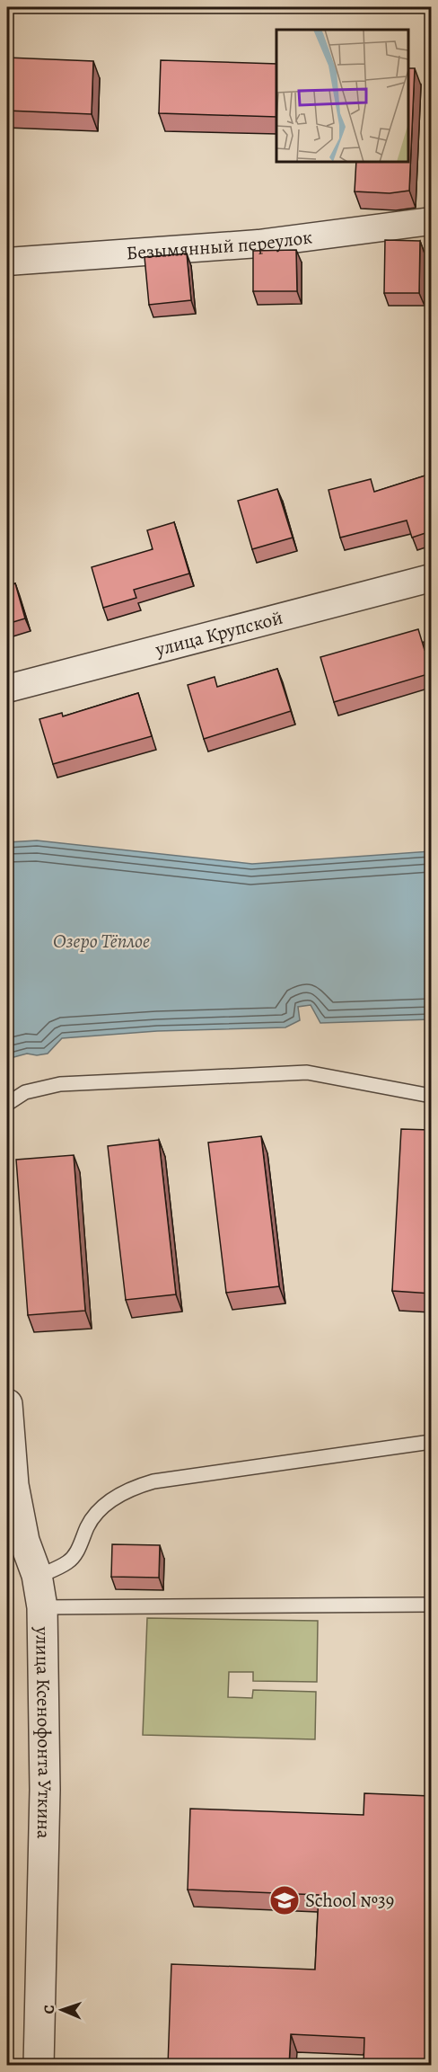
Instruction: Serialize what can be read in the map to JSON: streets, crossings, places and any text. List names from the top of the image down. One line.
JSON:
{"streets":{"street":["Безымянный переулок","улица Крупской","улица Ксенофонта Уткина"]},"water":["Озеро Тёплое"],"places":{"school or university":["School №39"]},"north":"left"}
